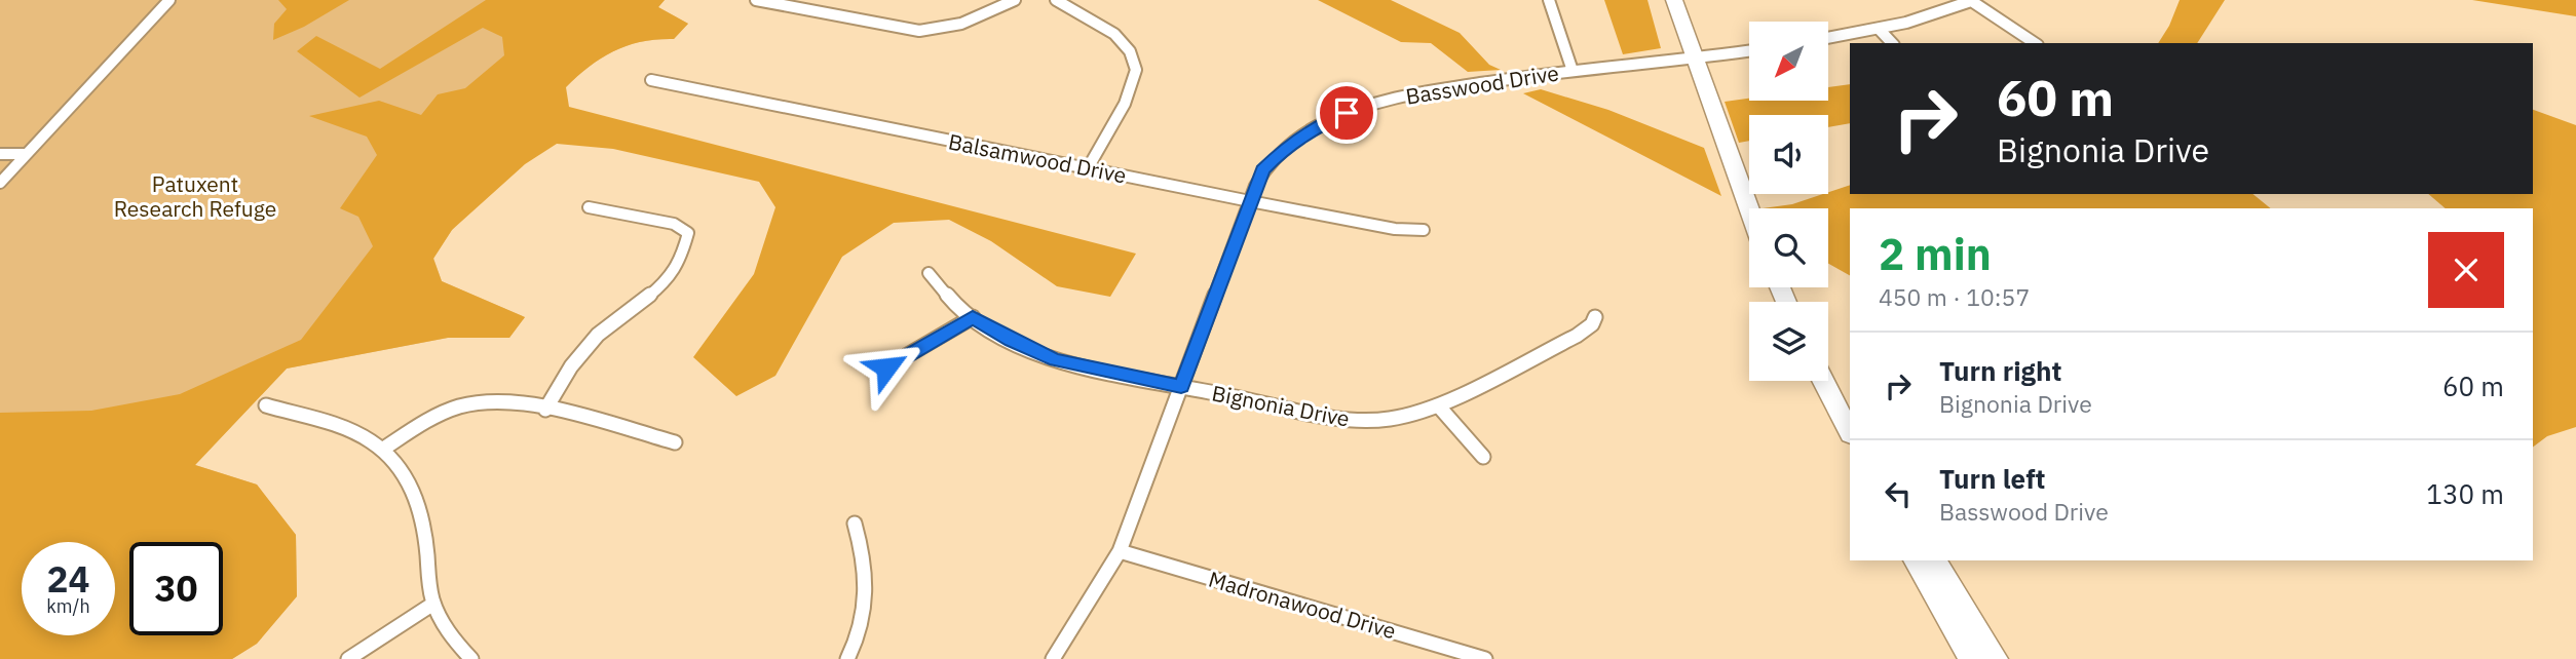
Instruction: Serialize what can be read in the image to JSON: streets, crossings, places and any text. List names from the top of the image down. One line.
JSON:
{"streets":{"street":["Basswood Drive","Balsamwood Drive","Bignonia Drive","Madronawood Drive"]},"crossings":[["Basswood Drive","Balsamwood Drive"],["Basswood Drive","Bignonia Drive"],["Basswood Drive","Madronawood Drive"]],"parks":["Patuxent Research Refuge"],"north":"bottom left","page":{"turn":["60 m","Bignonia Drive"],"heading":["2 min","450 m · 10:57"],"list":[{"name":"Turn right","note":"Bignonia Drive","value":"60 m"},{"name":"Turn left","note":"Basswood Drive","value":"130 m"}],"speed":"24 km/h","limit":"30"}}
